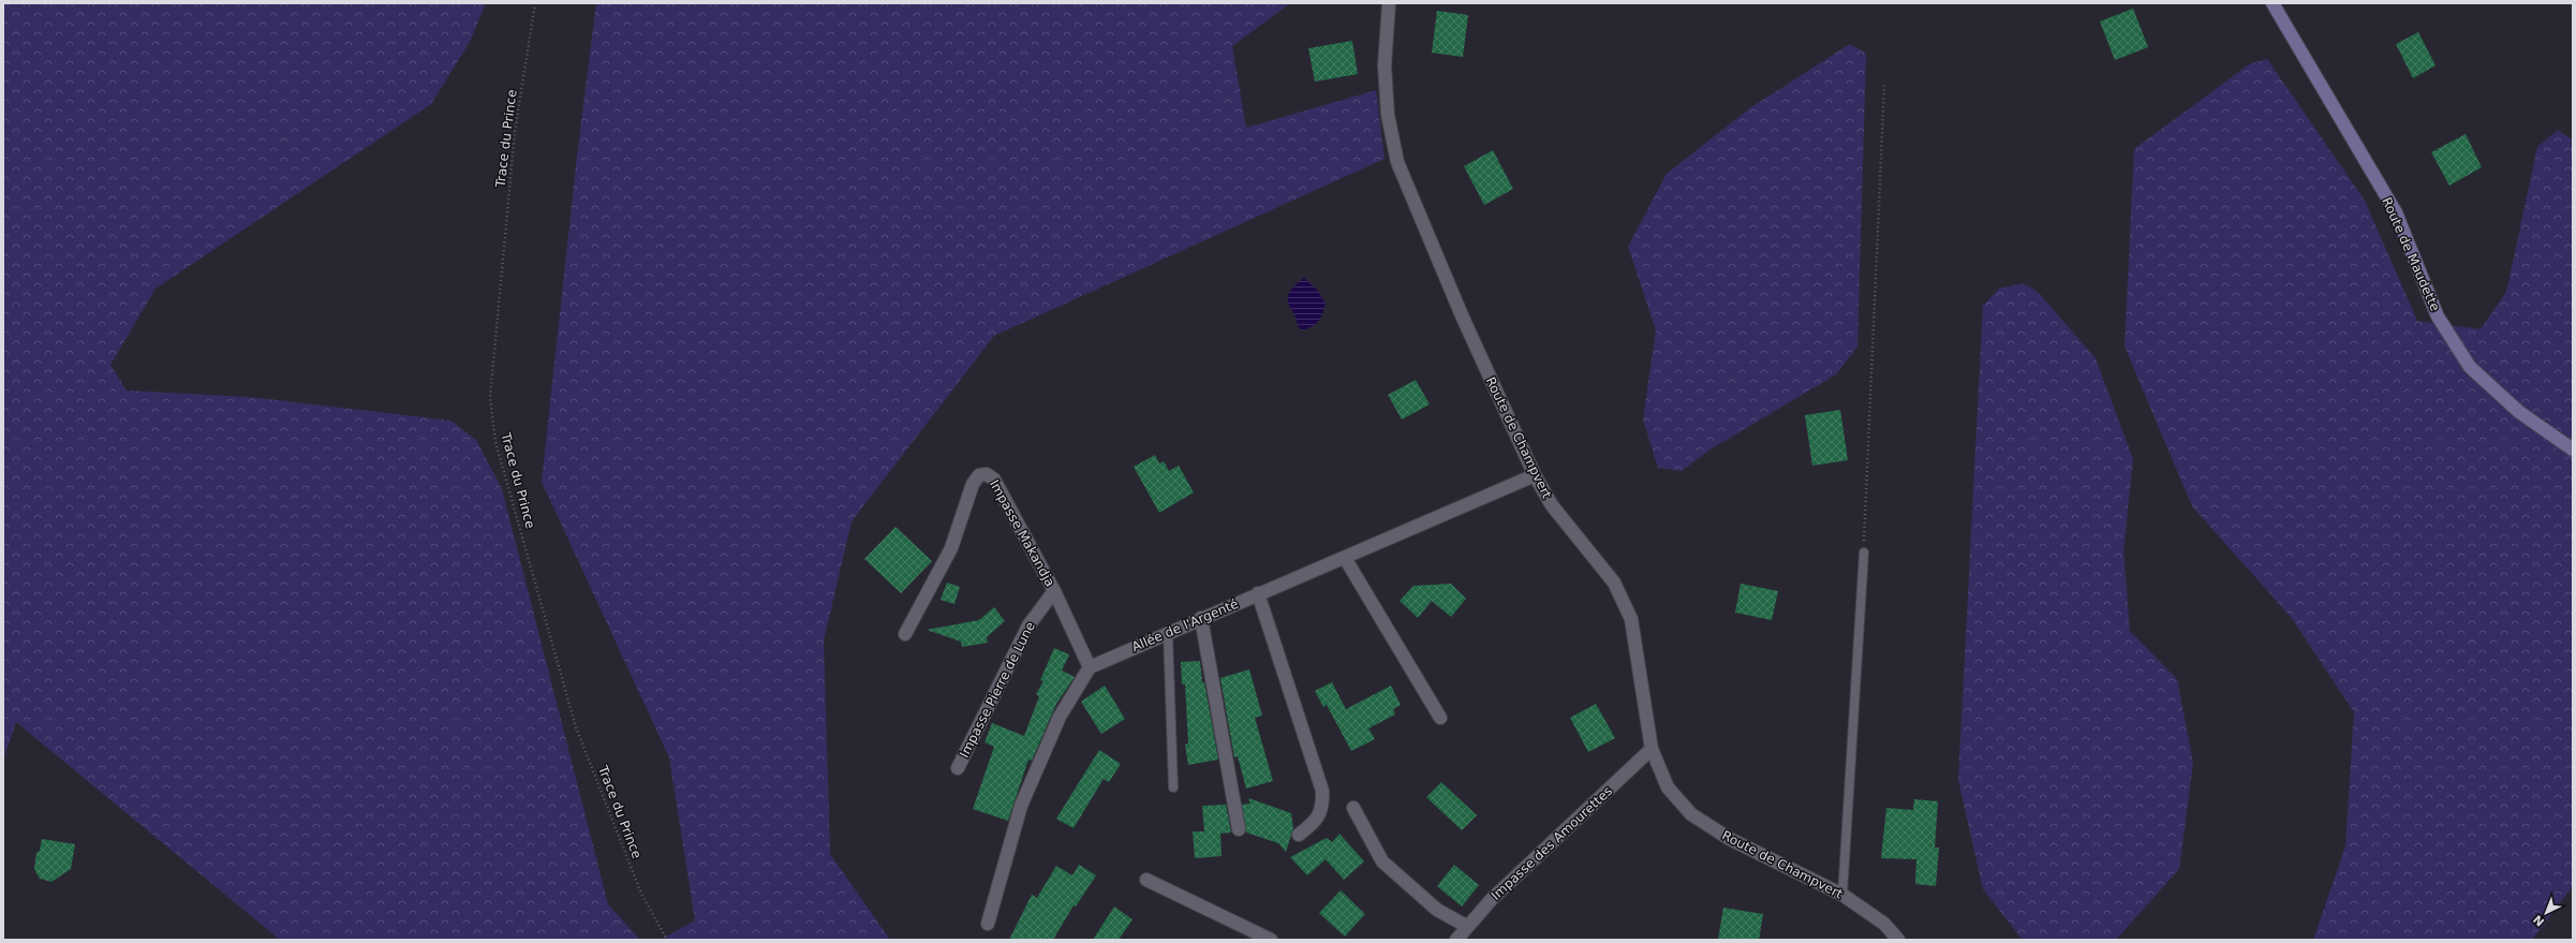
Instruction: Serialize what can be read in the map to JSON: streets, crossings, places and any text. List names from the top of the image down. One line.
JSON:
{"streets":{"street":["Route de Maudette","Route de Champvert","Impasse Makandja","Allée de l'Argenté","Impasse Pierre de Lune","Impasse des Amourettes"],"path":["Trace du Prince"]},"crossings":[["Route de Champvert","Allée de l'Argenté"],["Route de Champvert","Impasse des Amourettes"],["Impasse Makandja","Allée de l'Argenté"],["Impasse Makandja","Impasse Pierre de Lune"]],"north":"bottom left"}
